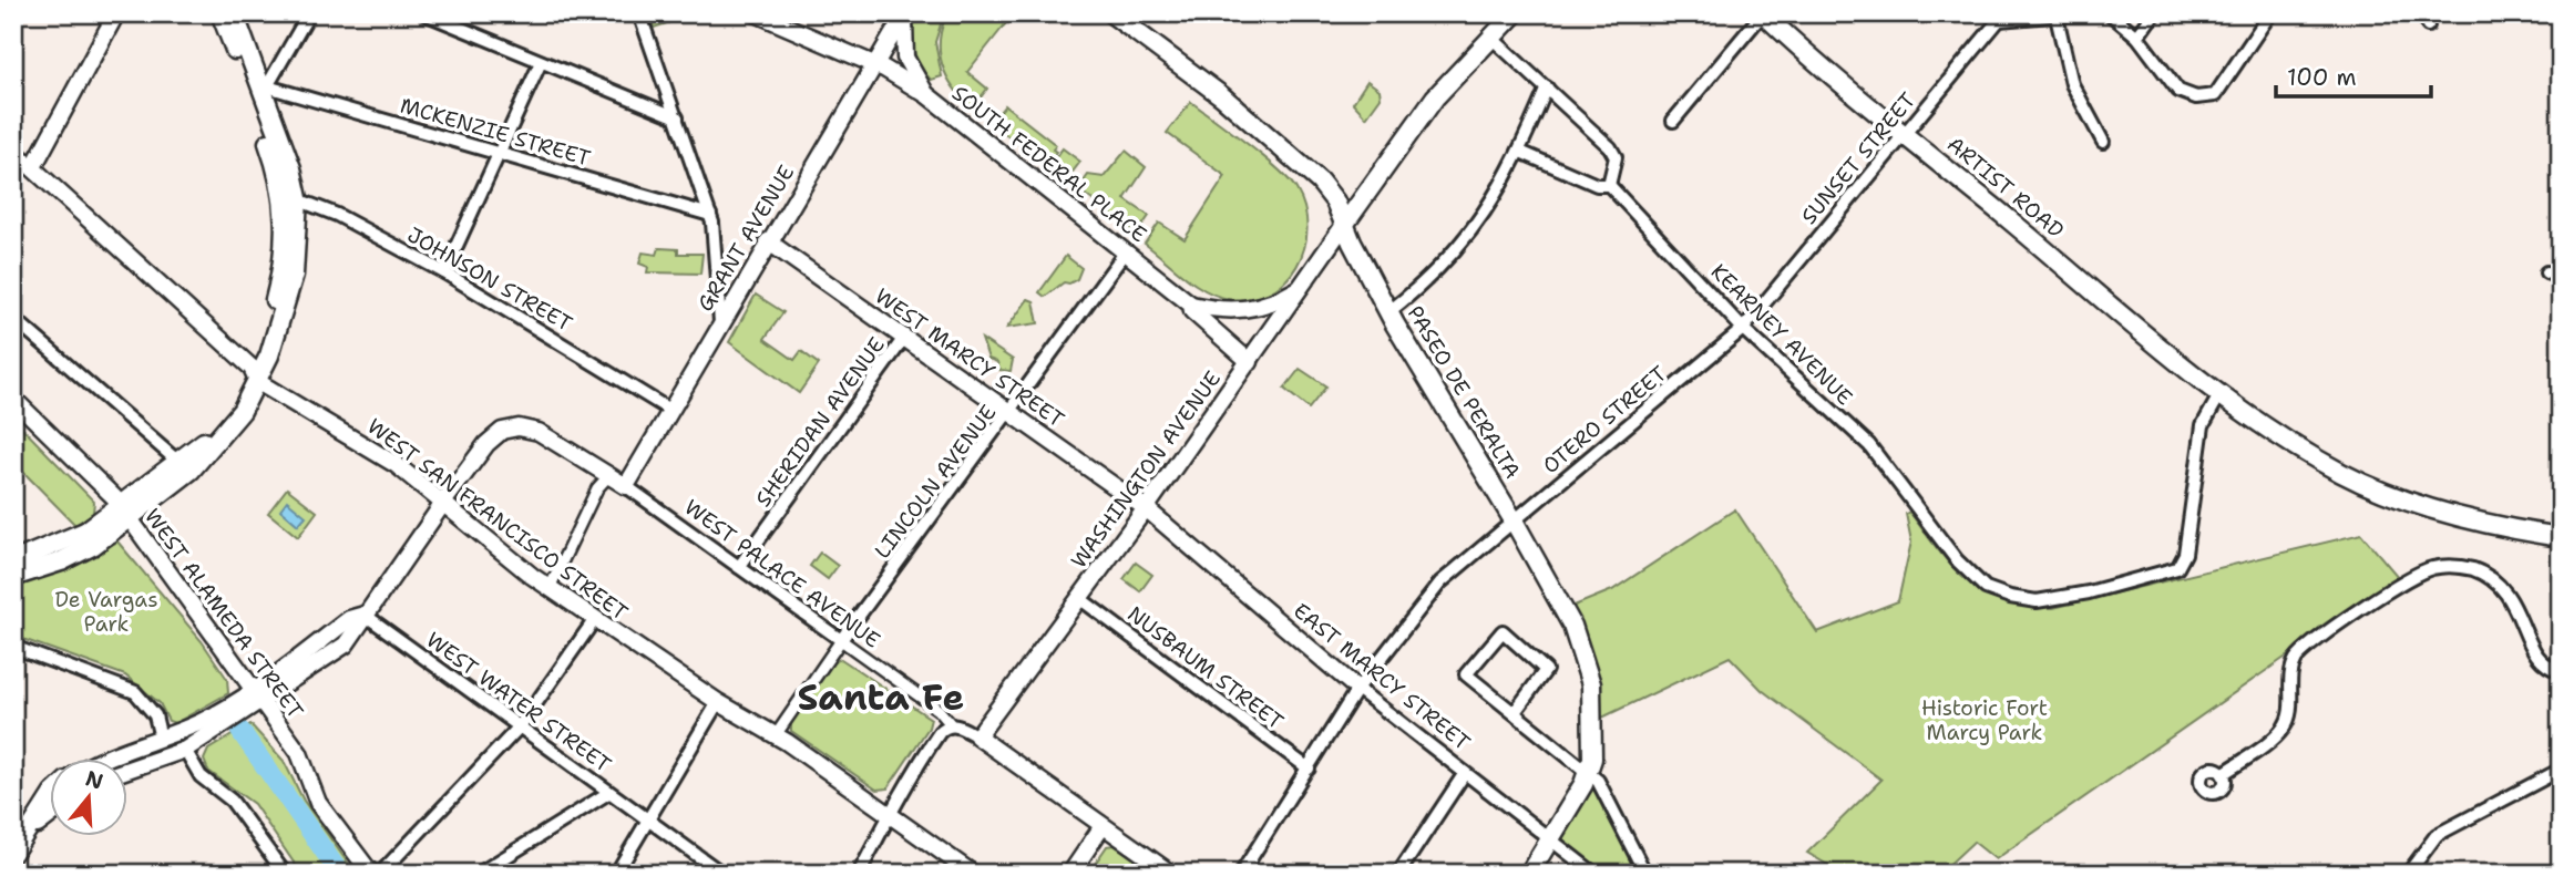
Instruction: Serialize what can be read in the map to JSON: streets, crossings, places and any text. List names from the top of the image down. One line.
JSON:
{"streets":{"main road":["ARTIST ROAD","PASEO DE PERALTA"],"street":["MCKENZIE STREET","SUNSET STREET","SOUTH FEDERAL PLACE","GRANT AVENUE","JOHNSON STREET","KEARNEY AVENUE","WEST MARCY STREET","OTERO STREET","SHERIDAN AVENUE","WASHINGTON AVENUE","LINCOLN AVENUE","WEST SAN FRANCISCO STREET","WEST PALACE AVENUE","WEST ALAMEDA STREET","NUSBAUM STREET","EAST MARCY STREET","WEST WATER STREET"]},"crossings":[["SUNSET STREET","ARTIST ROAD"],["SUNSET STREET","KEARNEY AVENUE"],["SUNSET STREET","OTERO STREET"],["SOUTH FEDERAL PLACE","GRANT AVENUE"],["SOUTH FEDERAL PLACE","WASHINGTON AVENUE"],["SOUTH FEDERAL PLACE","LINCOLN AVENUE"],["ARTIST ROAD","KEARNEY AVENUE"],["GRANT AVENUE","JOHNSON STREET"],["GRANT AVENUE","WEST MARCY STREET"],["GRANT AVENUE","WEST PALACE AVENUE"],["KEARNEY AVENUE","OTERO STREET"],["WEST MARCY STREET","SHERIDAN AVENUE"],["WEST MARCY STREET","WASHINGTON AVENUE"],["WEST MARCY STREET","LINCOLN AVENUE"],["WEST MARCY STREET","EAST MARCY STREET"],["PASEO DE PERALTA","OTERO STREET"],["PASEO DE PERALTA","WASHINGTON AVENUE"],["PASEO DE PERALTA","EAST MARCY STREET"],["OTERO STREET","NUSBAUM STREET"],["OTERO STREET","EAST MARCY STREET"],["SHERIDAN AVENUE","WEST PALACE AVENUE"],["WASHINGTON AVENUE","NUSBAUM STREET"],["WASHINGTON AVENUE","EAST MARCY STREET"],["LINCOLN AVENUE","WEST SAN FRANCISCO STREET"],["LINCOLN AVENUE","WEST PALACE AVENUE"]],"districts":["Santa Fe"],"parks":["De Vargas Park","Historic Fort Marcy Park"],"scale_bar":"100 m","north":"top"}
